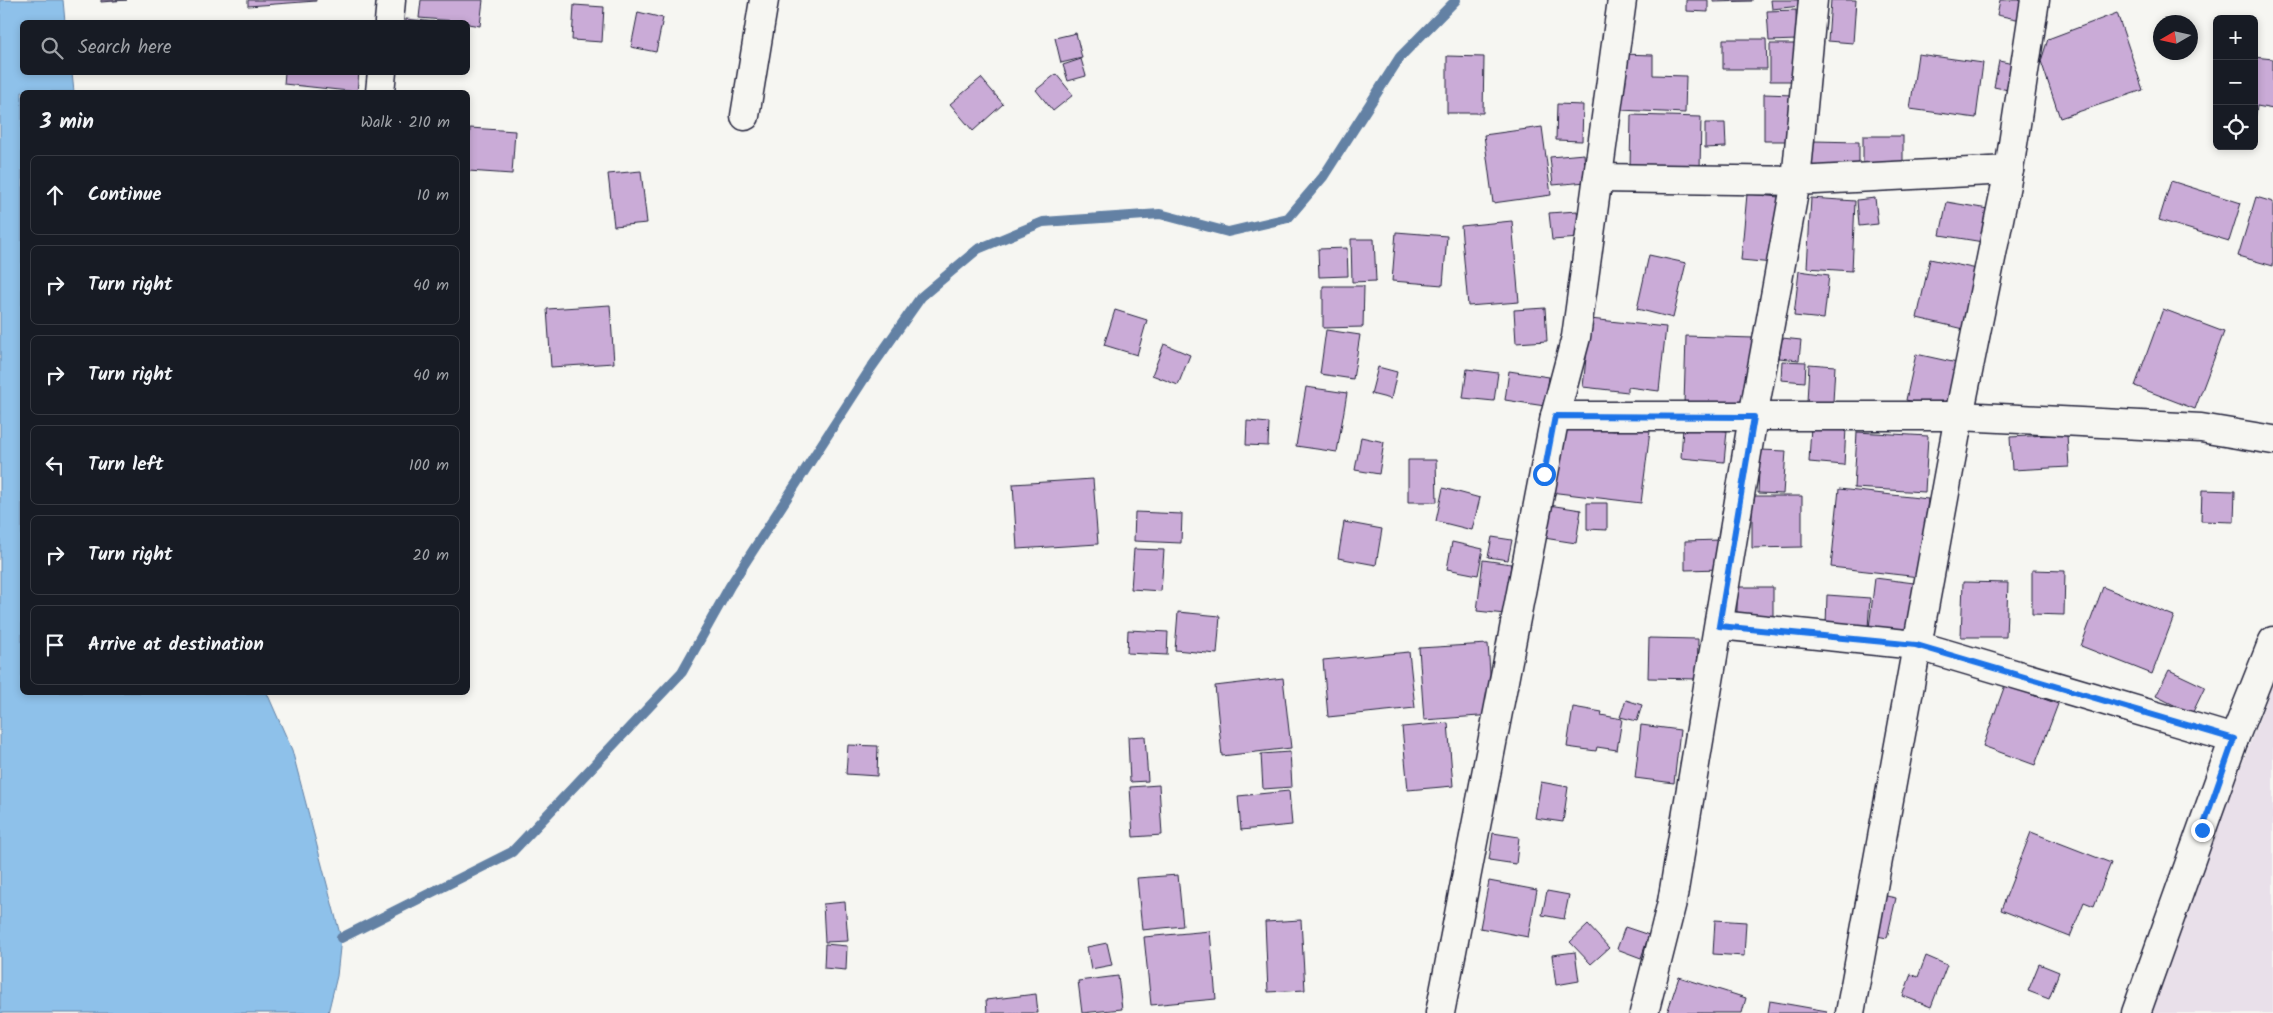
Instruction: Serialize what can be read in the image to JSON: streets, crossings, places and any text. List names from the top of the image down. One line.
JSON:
{"north":"left","page":{"map_buttons":["+","−"],"search":"Search here","heading":["3 min","Walk · 210 m"],"list":[["Continue","10 m"],["Turn right","40 m"],["Turn right","40 m"],["Turn left","100 m"],["Turn right","20 m"],"Arrive at destination"]}}
